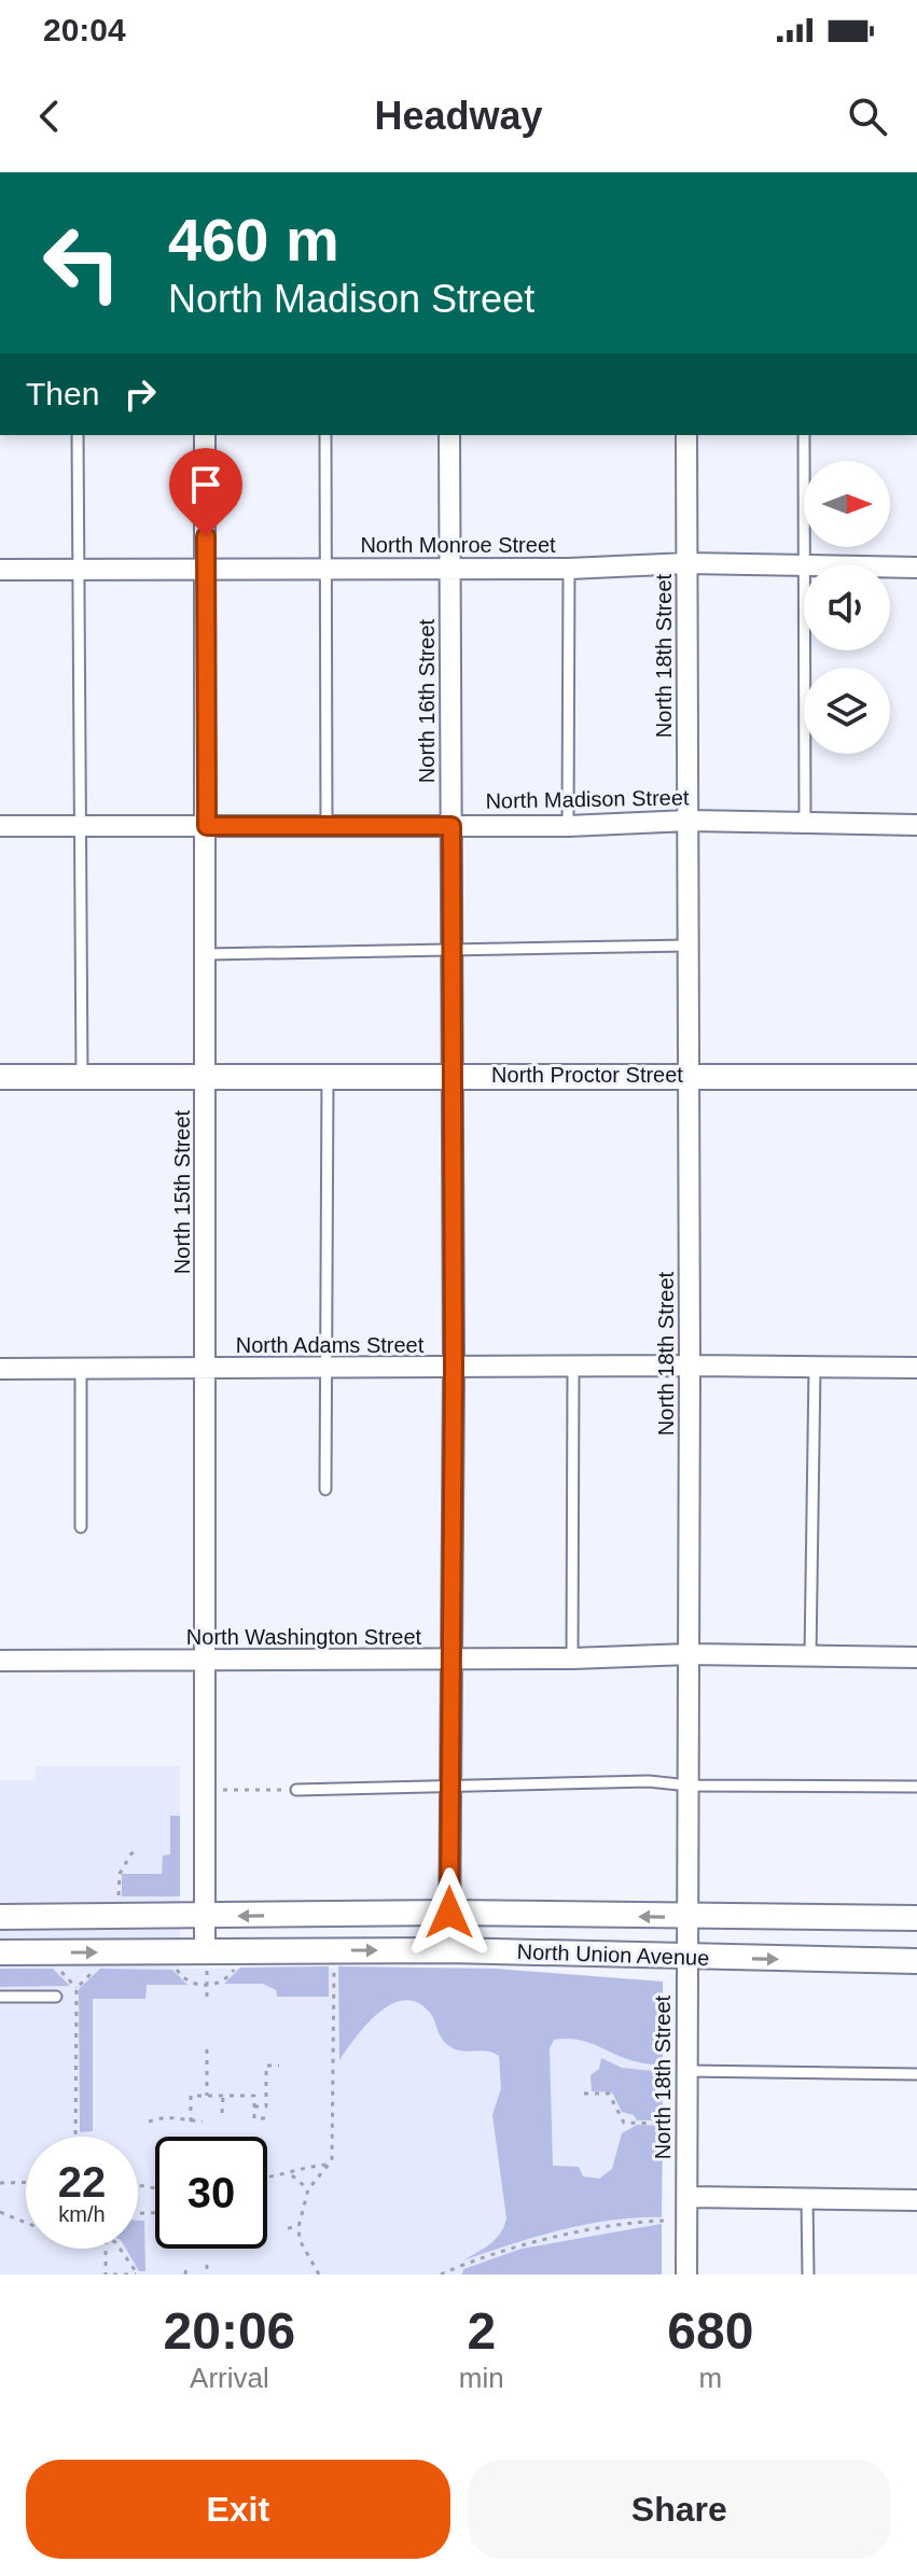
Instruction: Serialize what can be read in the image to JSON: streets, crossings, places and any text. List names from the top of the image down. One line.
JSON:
{"streets":{"street":["North Monroe Street","North 18th Street","North 16th Street","North Madison Street","North Proctor Street","North 15th Street","North Adams Street","North Washington Street","North Union Avenue"]},"crossings":[["North Monroe Street","North 18th Street"],["North Monroe Street","North 16th Street"],["North Monroe Street","North 15th Street"],["North 18th Street","North Madison Street"],["North 18th Street","North Proctor Street"],["North 18th Street","North Adams Street"],["North 18th Street","North Washington Street"],["North 18th Street","North Union Avenue"],["North 16th Street","North Madison Street"],["North 16th Street","North Proctor Street"],["North 16th Street","North Adams Street"],["North 16th Street","North Washington Street"],["North 16th Street","North Union Avenue"],["North Madison Street","North 15th Street"],["North Proctor Street","North 15th Street"],["North 15th Street","North Adams Street"],["North 15th Street","North Washington Street"],["North 15th Street","North Union Avenue"]],"north":"right","page":{"status":"20:04","header":"Headway","turn":["460 m","North Madison Street"],"then":"Then","speed":"22 km/h","limit":"30","eta":["20:06","Arrival","2","min","680","m"],"buttons":["Exit","Share"]}}
